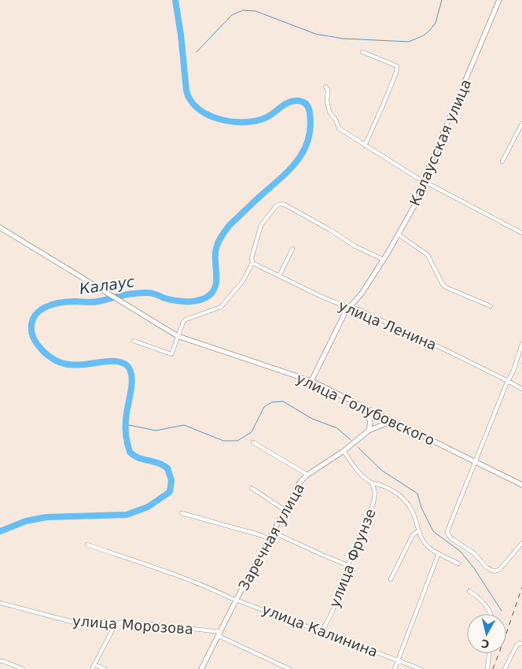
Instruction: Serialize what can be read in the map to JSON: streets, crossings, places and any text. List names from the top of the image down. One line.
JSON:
{"streets":{"street":["Калаусская улица","улица Ленина","улица Голубовского","Заречная улица","улица Фрунзе","улица Морозова","улица Калинина"]},"crossings":[["Калаусская улица","улица Ленина"],["Калаусская улица","улица Голубовского"],["улица Голубовского","Заречная улица"],["Заречная улица","улица Морозова"],["Заречная улица","улица Калинина"],["улица Фрунзе","улица Калинина"]],"water":["Калаус"],"north":"bottom"}
